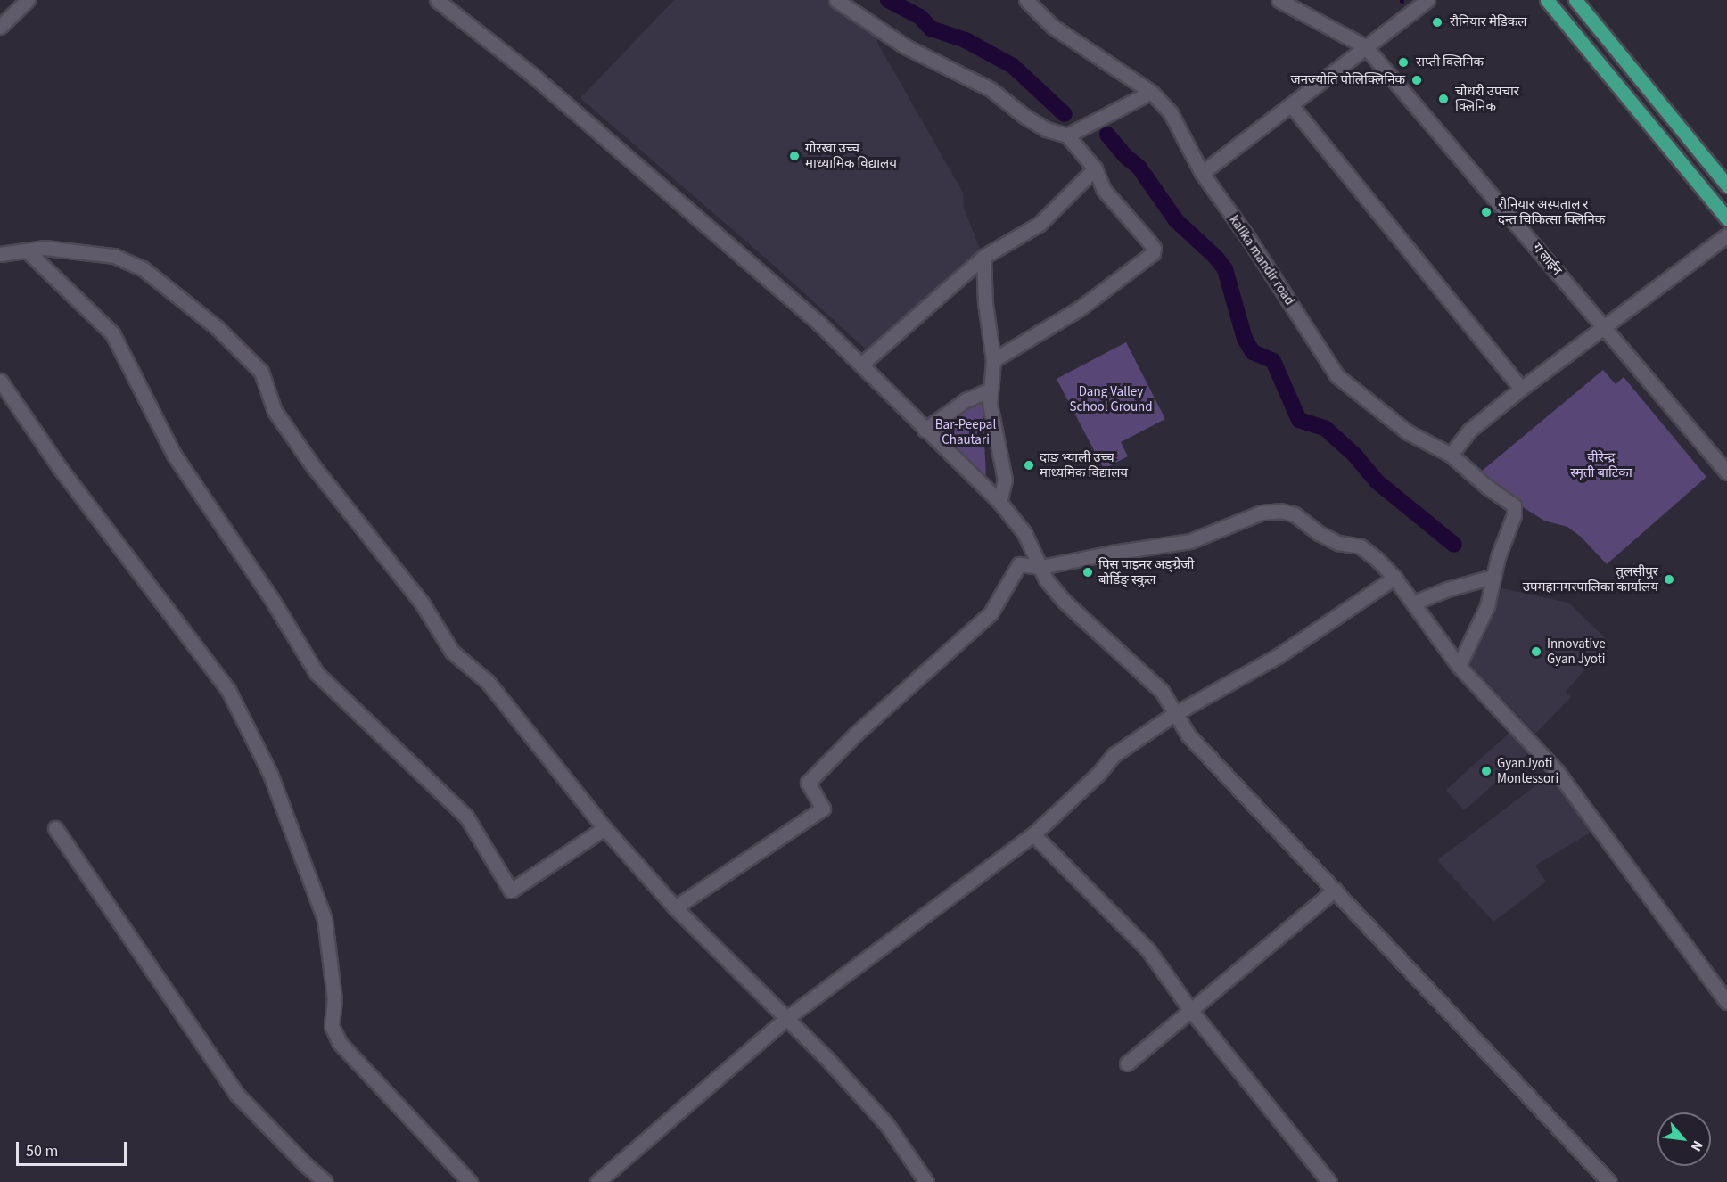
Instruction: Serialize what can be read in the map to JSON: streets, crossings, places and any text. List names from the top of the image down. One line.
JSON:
{"streets":{"street":["ग लाईन","kalika mandir road"]},"parks":["Dang Valley School Ground","Bar-Peepal Chautari","वीरेन्द्र स्मृती बाटिका"],"places":["रौनियार मेडिकल","राप्ती क्लिनिक","जनज्योति पोलिक्लिनिक","चौधरी उपचार क्लिनिक","गोरखा उच्च माध्यामिक विद्यालय","रौनियार अस्पताल र दन्त चिकित्सा क्लिनिक","दाङ भ्याली उच्च माध्यमिक विद्यालय","पिस पाइनर अङ्‍ग्रेजी बोर्डिङ् स्कुल","तुलसीपुर उपमहानगरपालिका कार्यालय","Innovative Gyan Jyoti","GyanJyoti Montessori"],"scale_bar":"50 m","north":"bottom right"}
